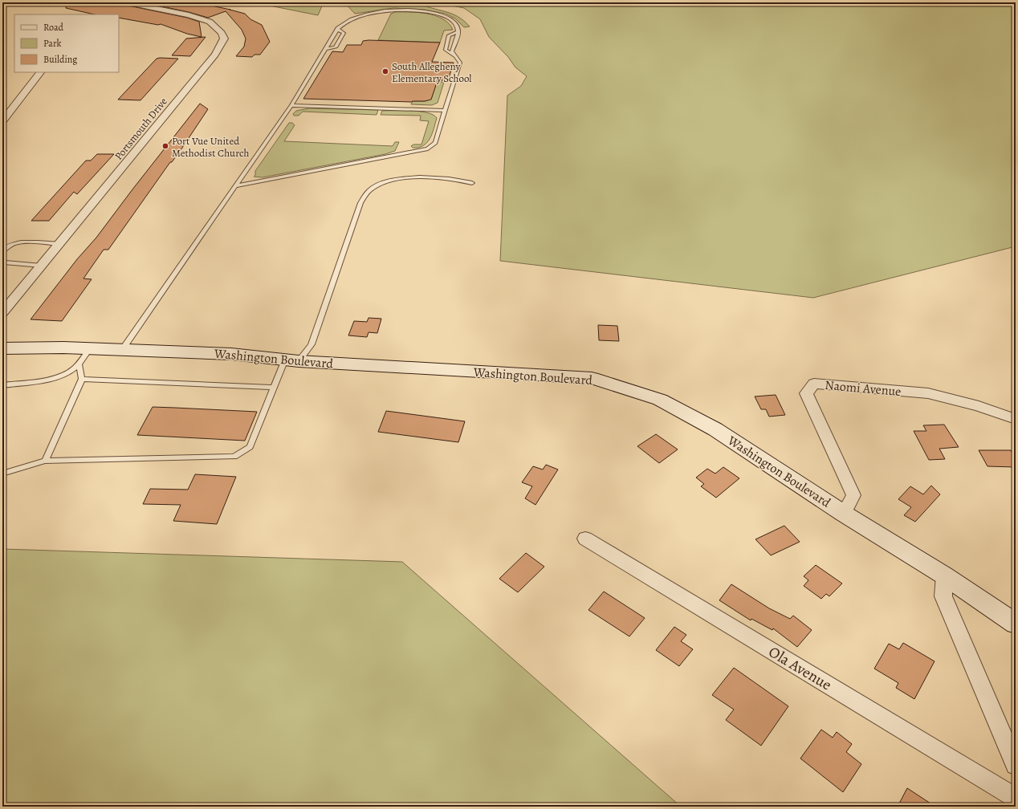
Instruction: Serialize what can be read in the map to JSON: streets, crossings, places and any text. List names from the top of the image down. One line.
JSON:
{"streets":{"street":["Portsmouth Drive","Washington Boulevard","Naomi Avenue","Ola Avenue"]},"crossings":[["Washington Boulevard","Naomi Avenue"]],"places":["South Allegheny Elementary School","Port Vue United Methodist Church"],"legend":["Road","Park","Building"]}
